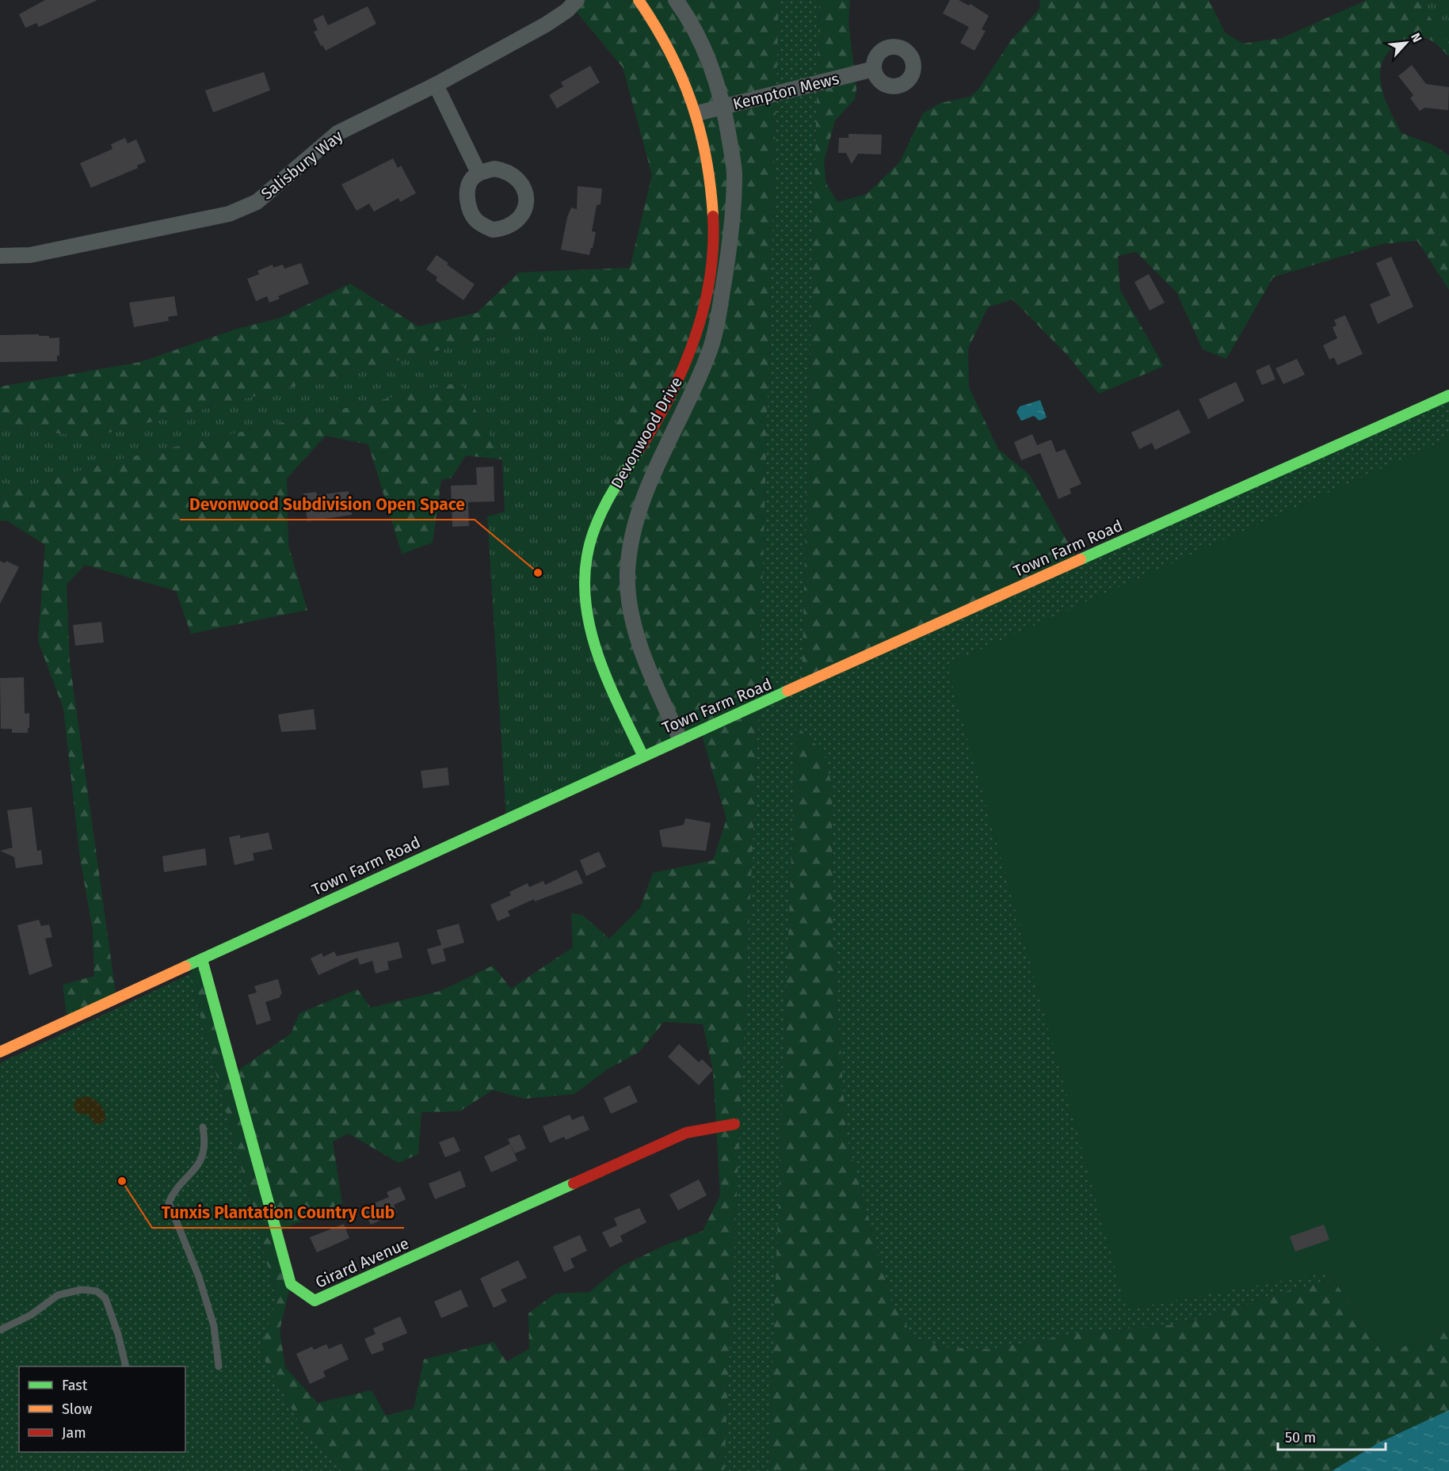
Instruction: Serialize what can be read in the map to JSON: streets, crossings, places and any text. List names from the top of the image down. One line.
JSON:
{"streets":{"street":["Kempton Mews","Salisbury Way","Devonwood Drive","Town Farm Road","Girard Avenue"]},"crossings":[["Kempton Mews","Devonwood Drive"],["Devonwood Drive","Town Farm Road"],["Town Farm Road","Girard Avenue"]],"places":["Devonwood Subdivision Open Space","Tunxis Plantation Country Club"],"legend":["Fast","Slow","Jam"],"scale_bar":"50 m","north":"top right"}
